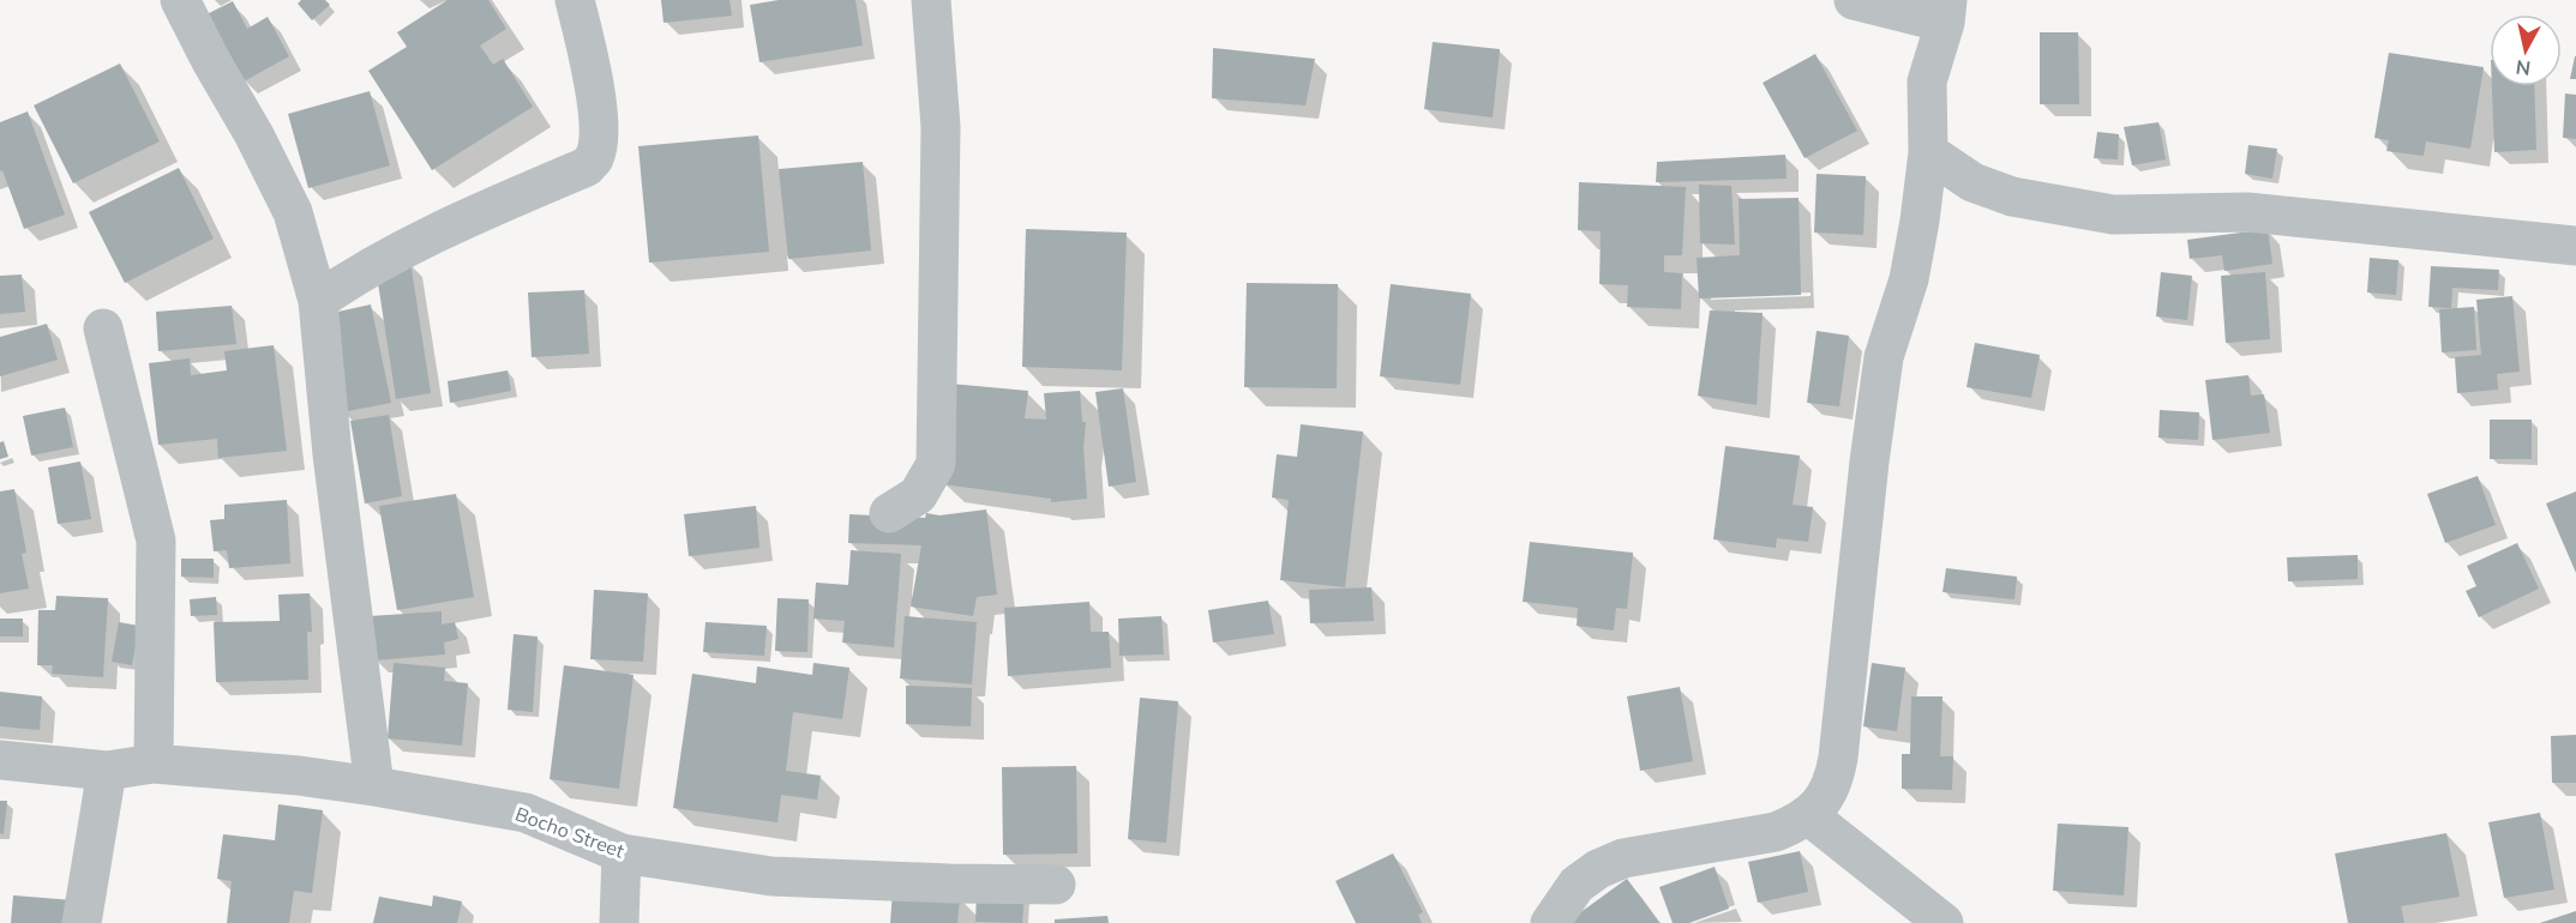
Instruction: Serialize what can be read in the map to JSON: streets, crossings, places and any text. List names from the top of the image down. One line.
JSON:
{"streets":{"street":["Bocho Street"]},"north":"bottom"}
